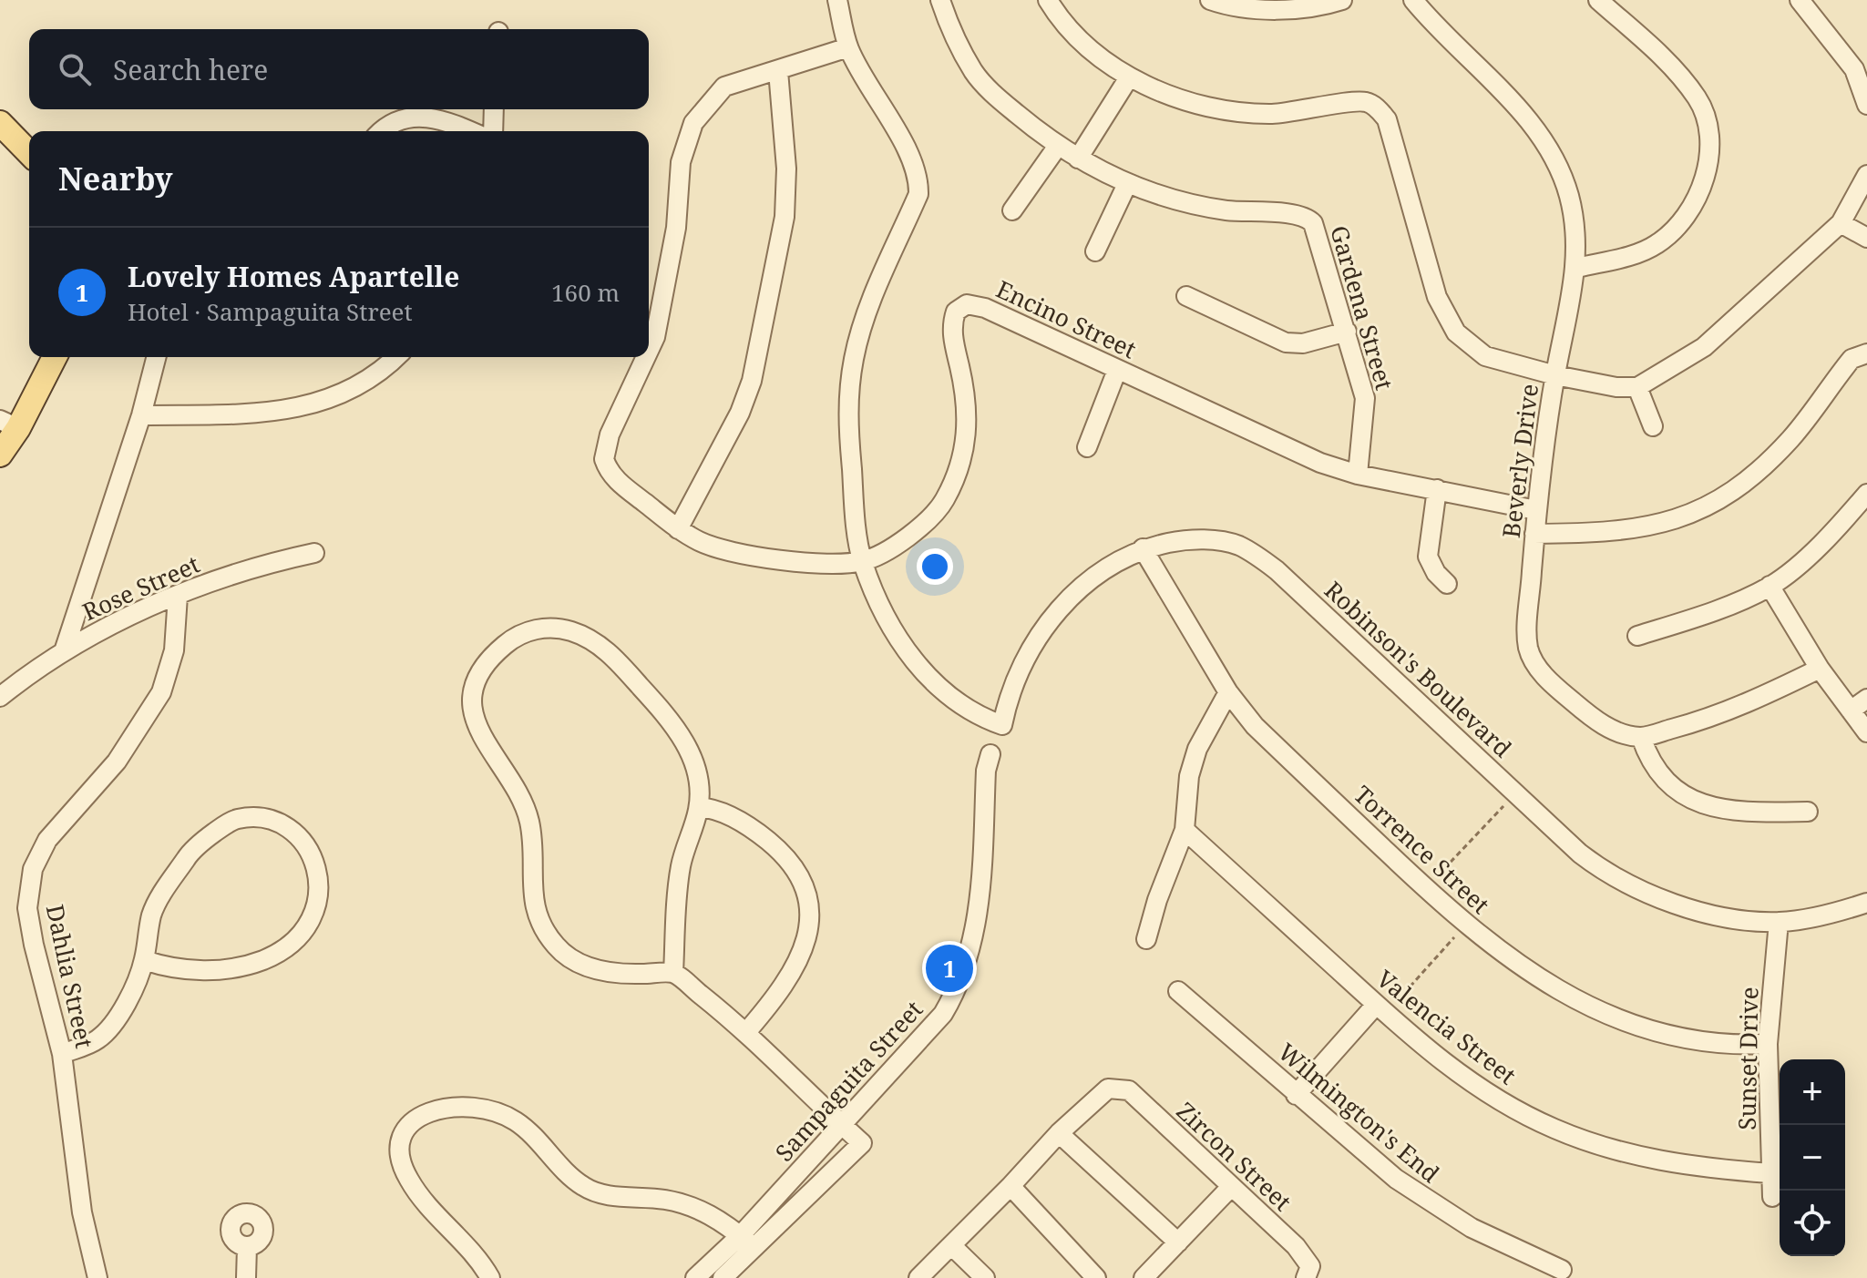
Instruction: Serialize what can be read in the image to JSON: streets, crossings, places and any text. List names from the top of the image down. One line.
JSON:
{"streets":{"street":["Gardena Street","Encino Street","Beverly Drive","Rose Street","Robinson's Boulevard","Torrence Street","Dahlia Street","Valencia Street","Sunset Drive","Sampaguita Street","Wilmington's End","Zircon Street"]},"crossings":[["Gardena Street","Encino Street"],["Encino Street","Beverly Drive"],["Encino Street","Robinson's Boulevard"],["Rose Street","Dahlia Street"],["Robinson's Boulevard","Torrence Street"],["Robinson's Boulevard","Sunset Drive"],["Torrence Street","Sunset Drive"],["Valencia Street","Sunset Drive"]],"page":{"search":"Search here","heading":"Nearby","list":[{"mark":"1","name":"Lovely Homes Apartelle","note":"Hotel · Sampaguita Street","value":"160 m"}],"pins":"1","map_buttons":["+","−"]}}
